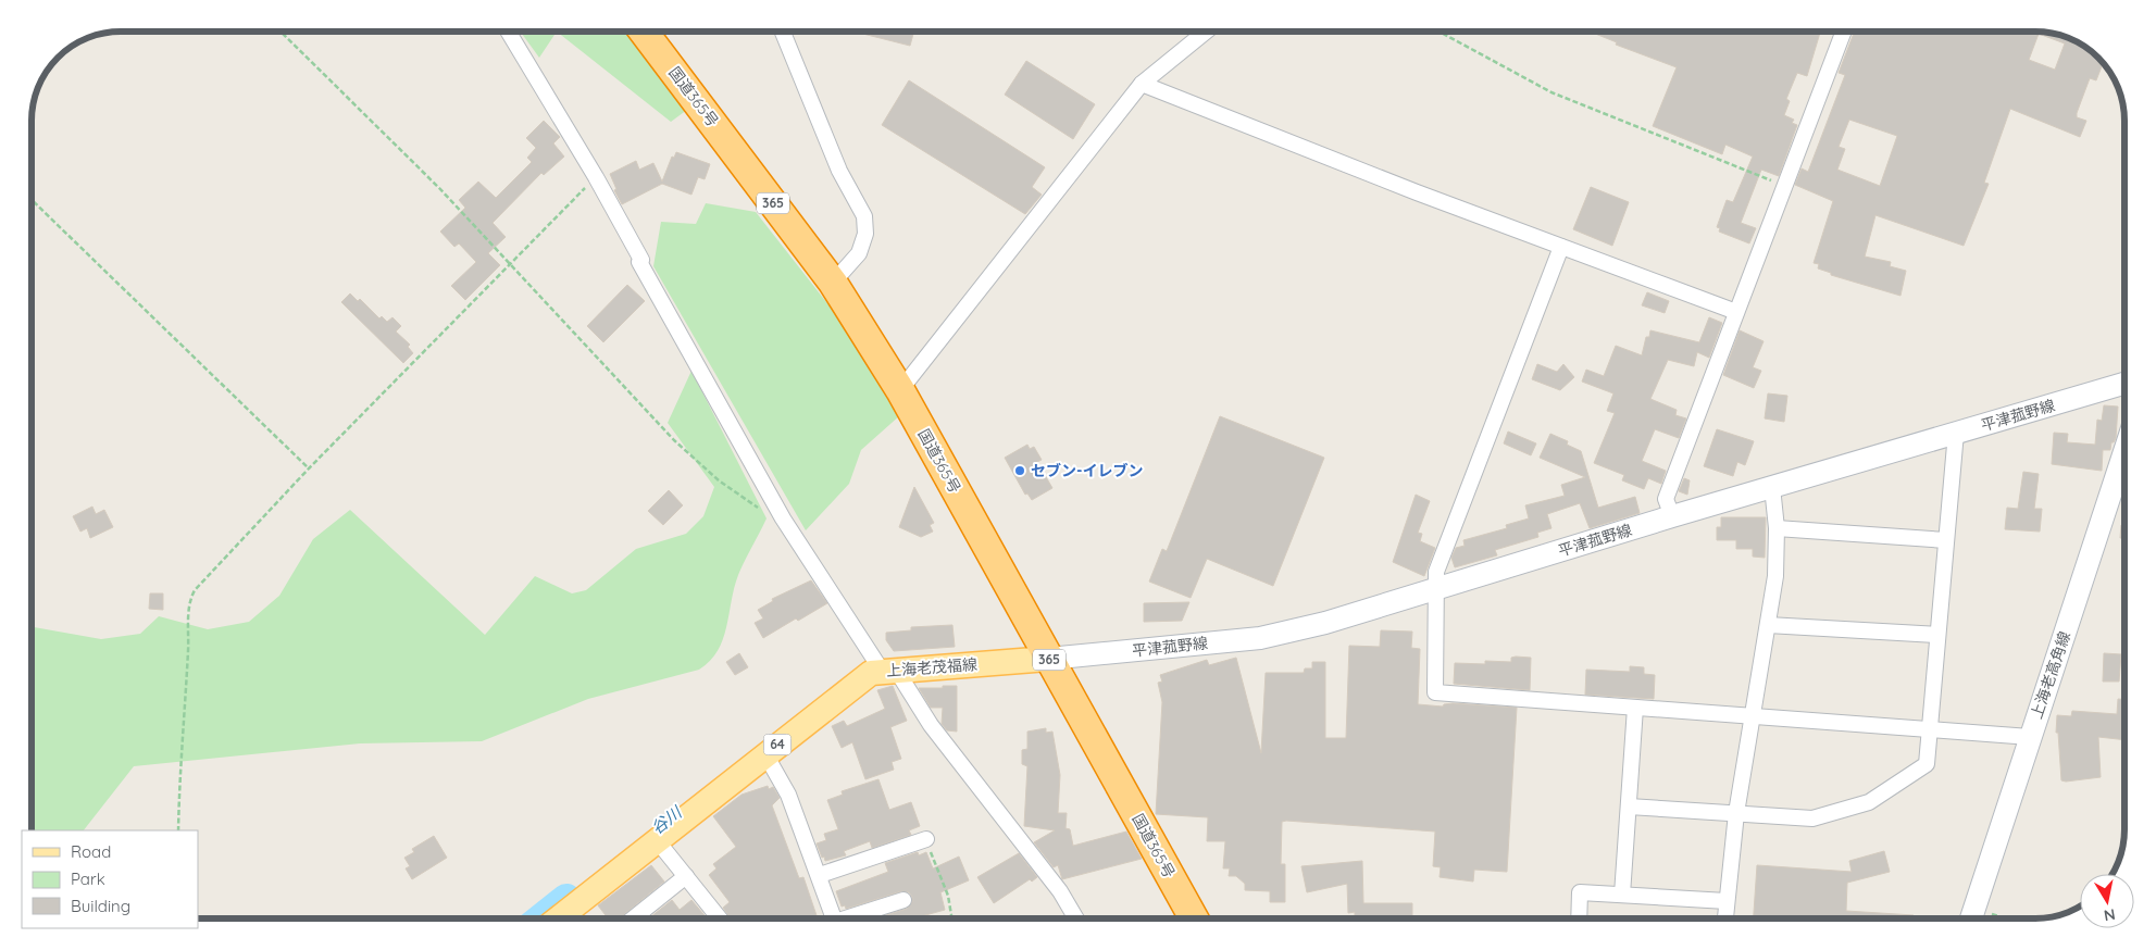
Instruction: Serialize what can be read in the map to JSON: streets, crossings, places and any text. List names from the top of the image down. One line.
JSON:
{"streets":{"highway":["国道365号","365"],"main road":["平津菰野線","上海老茂福線","上海老高角線","64"]},"crossings":[["国道365号","平津菰野線"],["国道365号","上海老茂福線"],["平津菰野線","上海老茂福線"]],"water":["谷川"],"places":["セブン-イレブン"],"legend":["Road","Park","Building"],"north":"bottom"}
